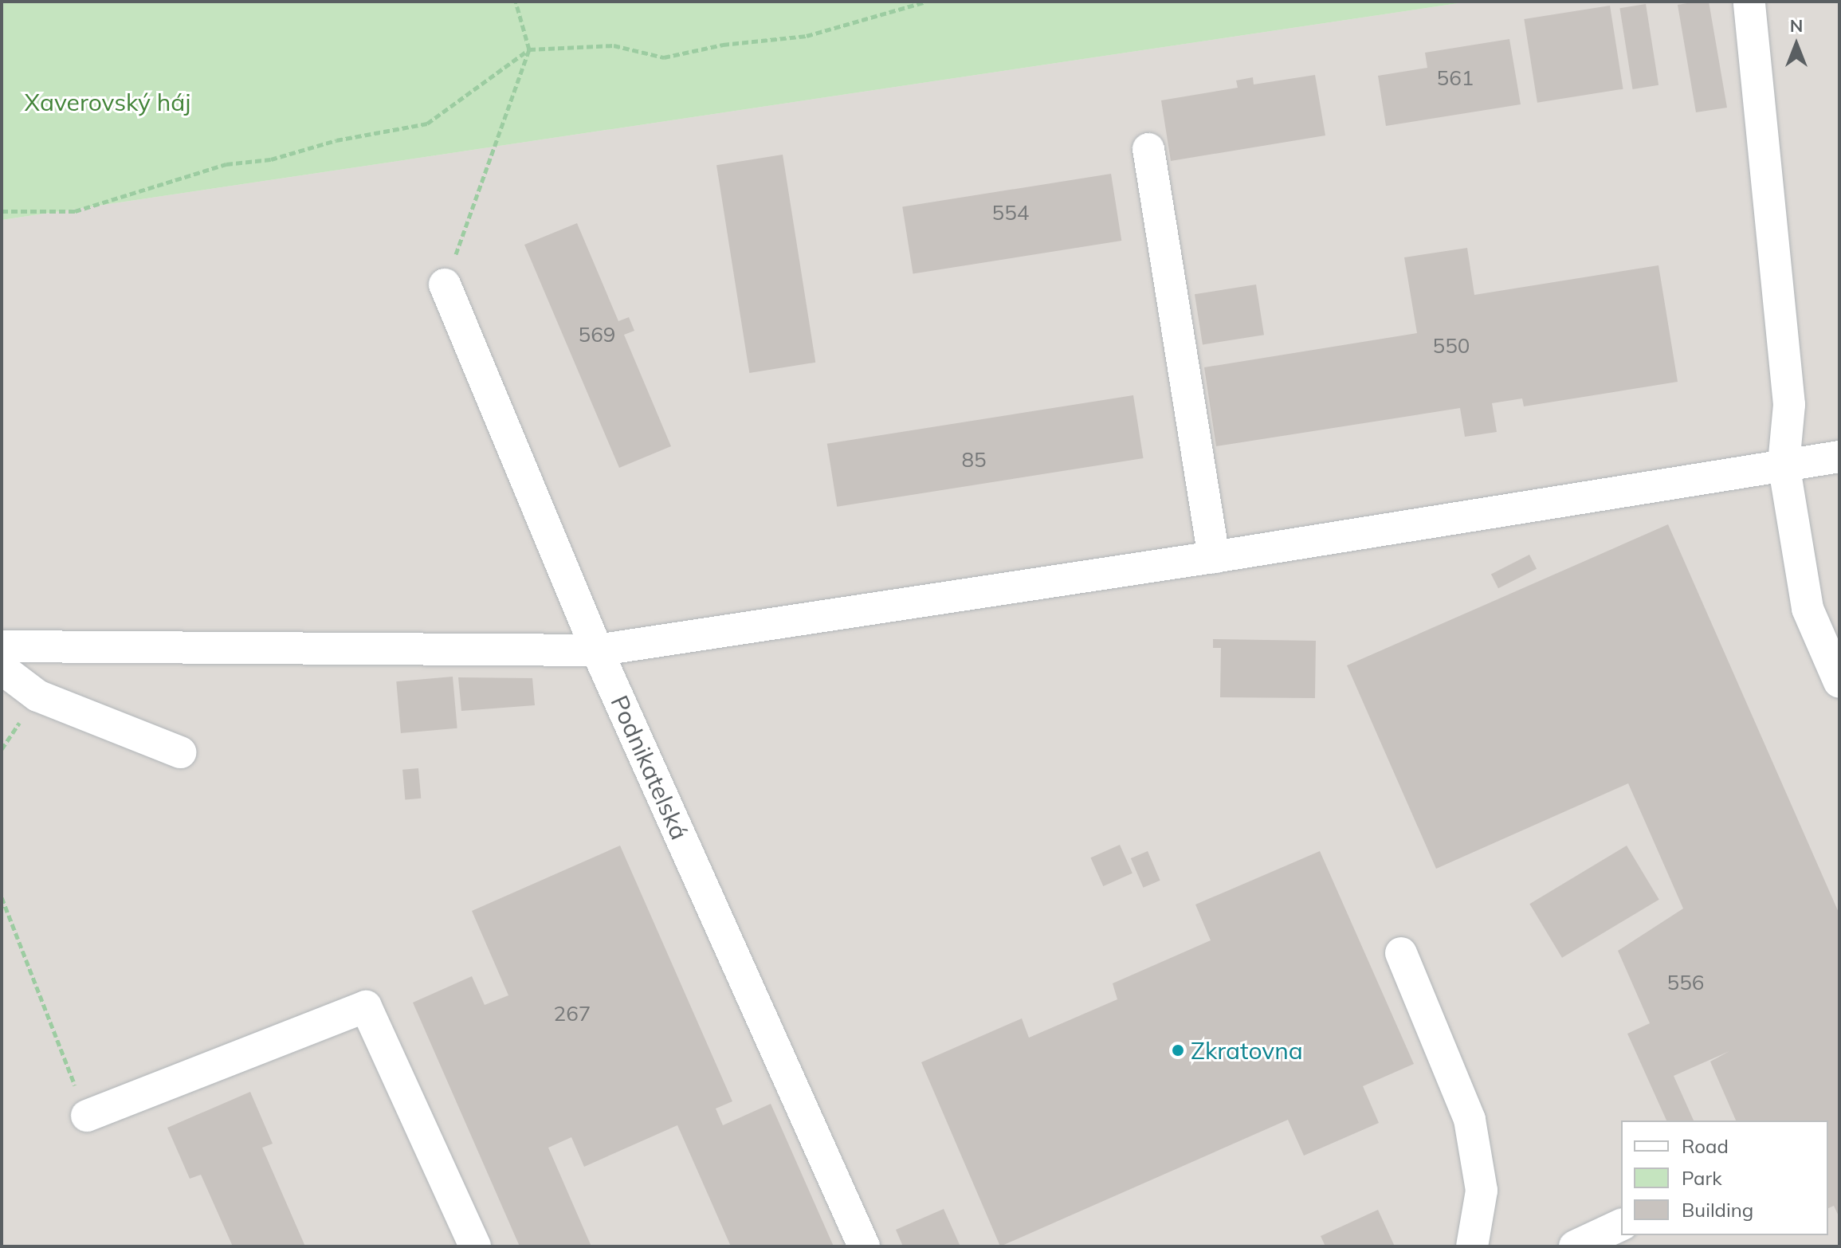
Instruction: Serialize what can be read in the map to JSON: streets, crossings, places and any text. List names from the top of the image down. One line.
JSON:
{"streets":{"lane":["Podnikatelská"]},"parks":["Xaverovský háj"],"places":["Zkratovna"],"house_numbers":["561","554","569","550","85","556","267"],"legend":["Road","Park","Building"],"north":"top"}
